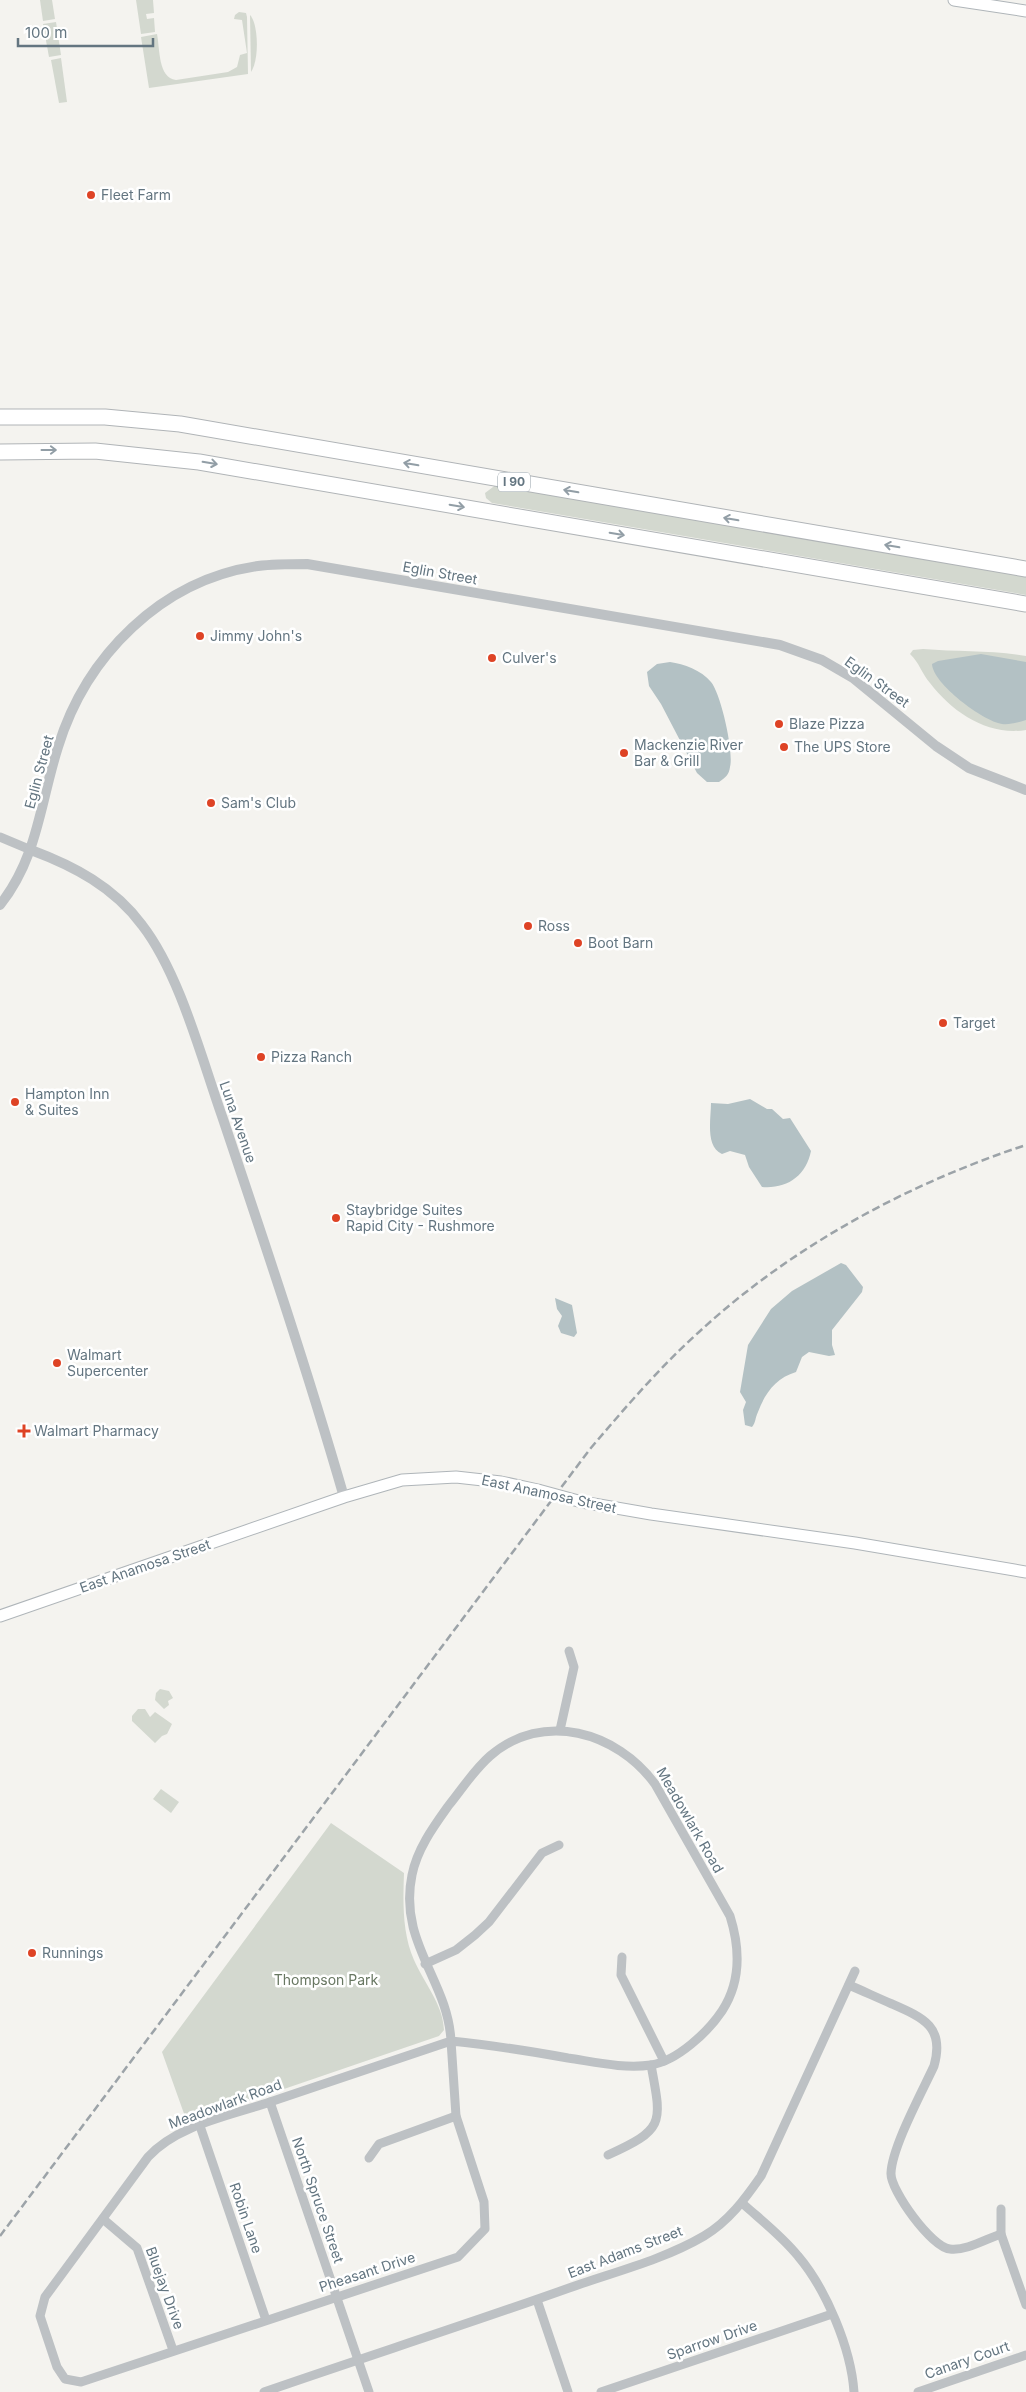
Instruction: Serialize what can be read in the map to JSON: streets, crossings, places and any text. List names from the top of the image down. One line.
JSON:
{"streets":{"highway":["I 90"],"main road":["East Anamosa Street"],"street":["Eglin Street","Luna Avenue","Meadowlark Road","North Spruce Street","Robin Lane","East Adams Street","Pheasant Drive","Bluejay Drive","Sparrow Drive","Canary Court"]},"crossings":[["Eglin Street","Luna Avenue"],["Luna Avenue","East Anamosa Street"],["Meadowlark Road","North Spruce Street"],["Meadowlark Road","Robin Lane"],["Meadowlark Road","Pheasant Drive"],["Meadowlark Road","Bluejay Drive"],["North Spruce Street","East Adams Street"],["North Spruce Street","Pheasant Drive"],["Robin Lane","Pheasant Drive"],["Pheasant Drive","Bluejay Drive"]],"parks":["Thompson Park"],"places":{"other":["Fleet Farm","Jimmy John's","Culver's","Blaze Pizza","The UPS Store","Mackenzie River Bar & Grill","Sam's Club","Ross","Boot Barn","Target","Pizza Ranch","Hampton Inn & Suites","Staybridge Suites Rapid City - Rushmore","Walmart Supercenter","Runnings"],"health":["Walmart Pharmacy"]},"scale_bar":"100 m"}
